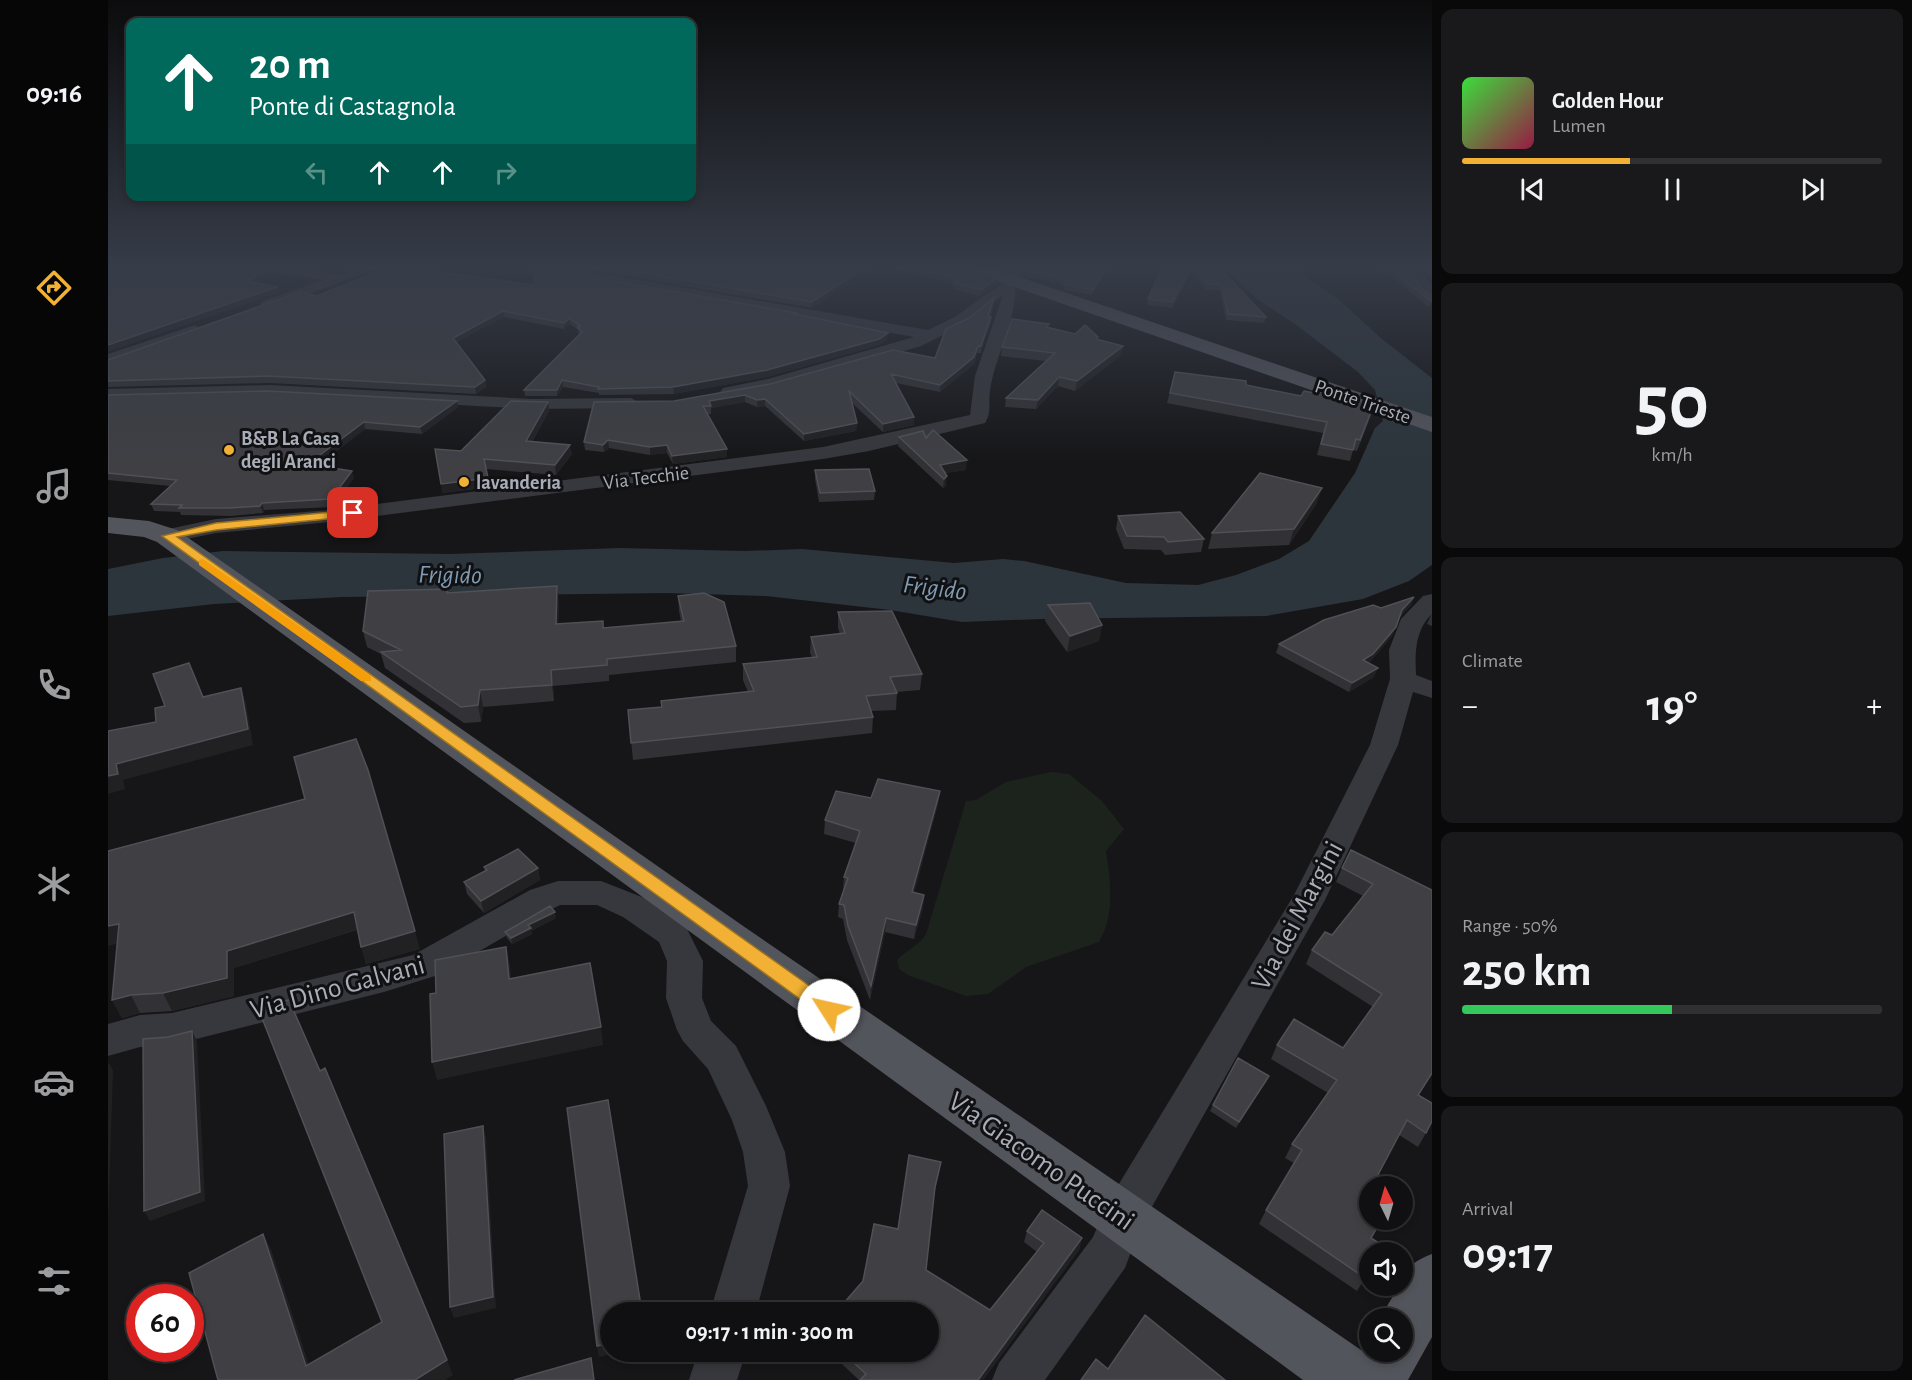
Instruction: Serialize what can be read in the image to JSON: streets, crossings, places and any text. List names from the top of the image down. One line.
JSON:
{"streets":{"main road":["Ponte Trieste","Via Giacomo Puccini"],"street":["Via Tecchie","Via dei Margini","Via Dino Galvani"]},"crossings":[["Via Tecchie","Via Giacomo Puccini"],["Via dei Margini","Via Giacomo Puccini"]],"water":["Frigido"],"places":["B&B La Casa degli Aranci","lavanderia"],"north":"top","page":{"tabs":"09:16","turn":["20 m","Ponte di Castagnola"],"song":["Golden Hour","Lumen"],"tile":[["50","km/h"],"Climate",["Range · 50%","250 km"],["Arrival","09:17"]],"heat":["−","19°","+"],"limit":"60","trip":"09:17 · 1 min · 300 m"}}
